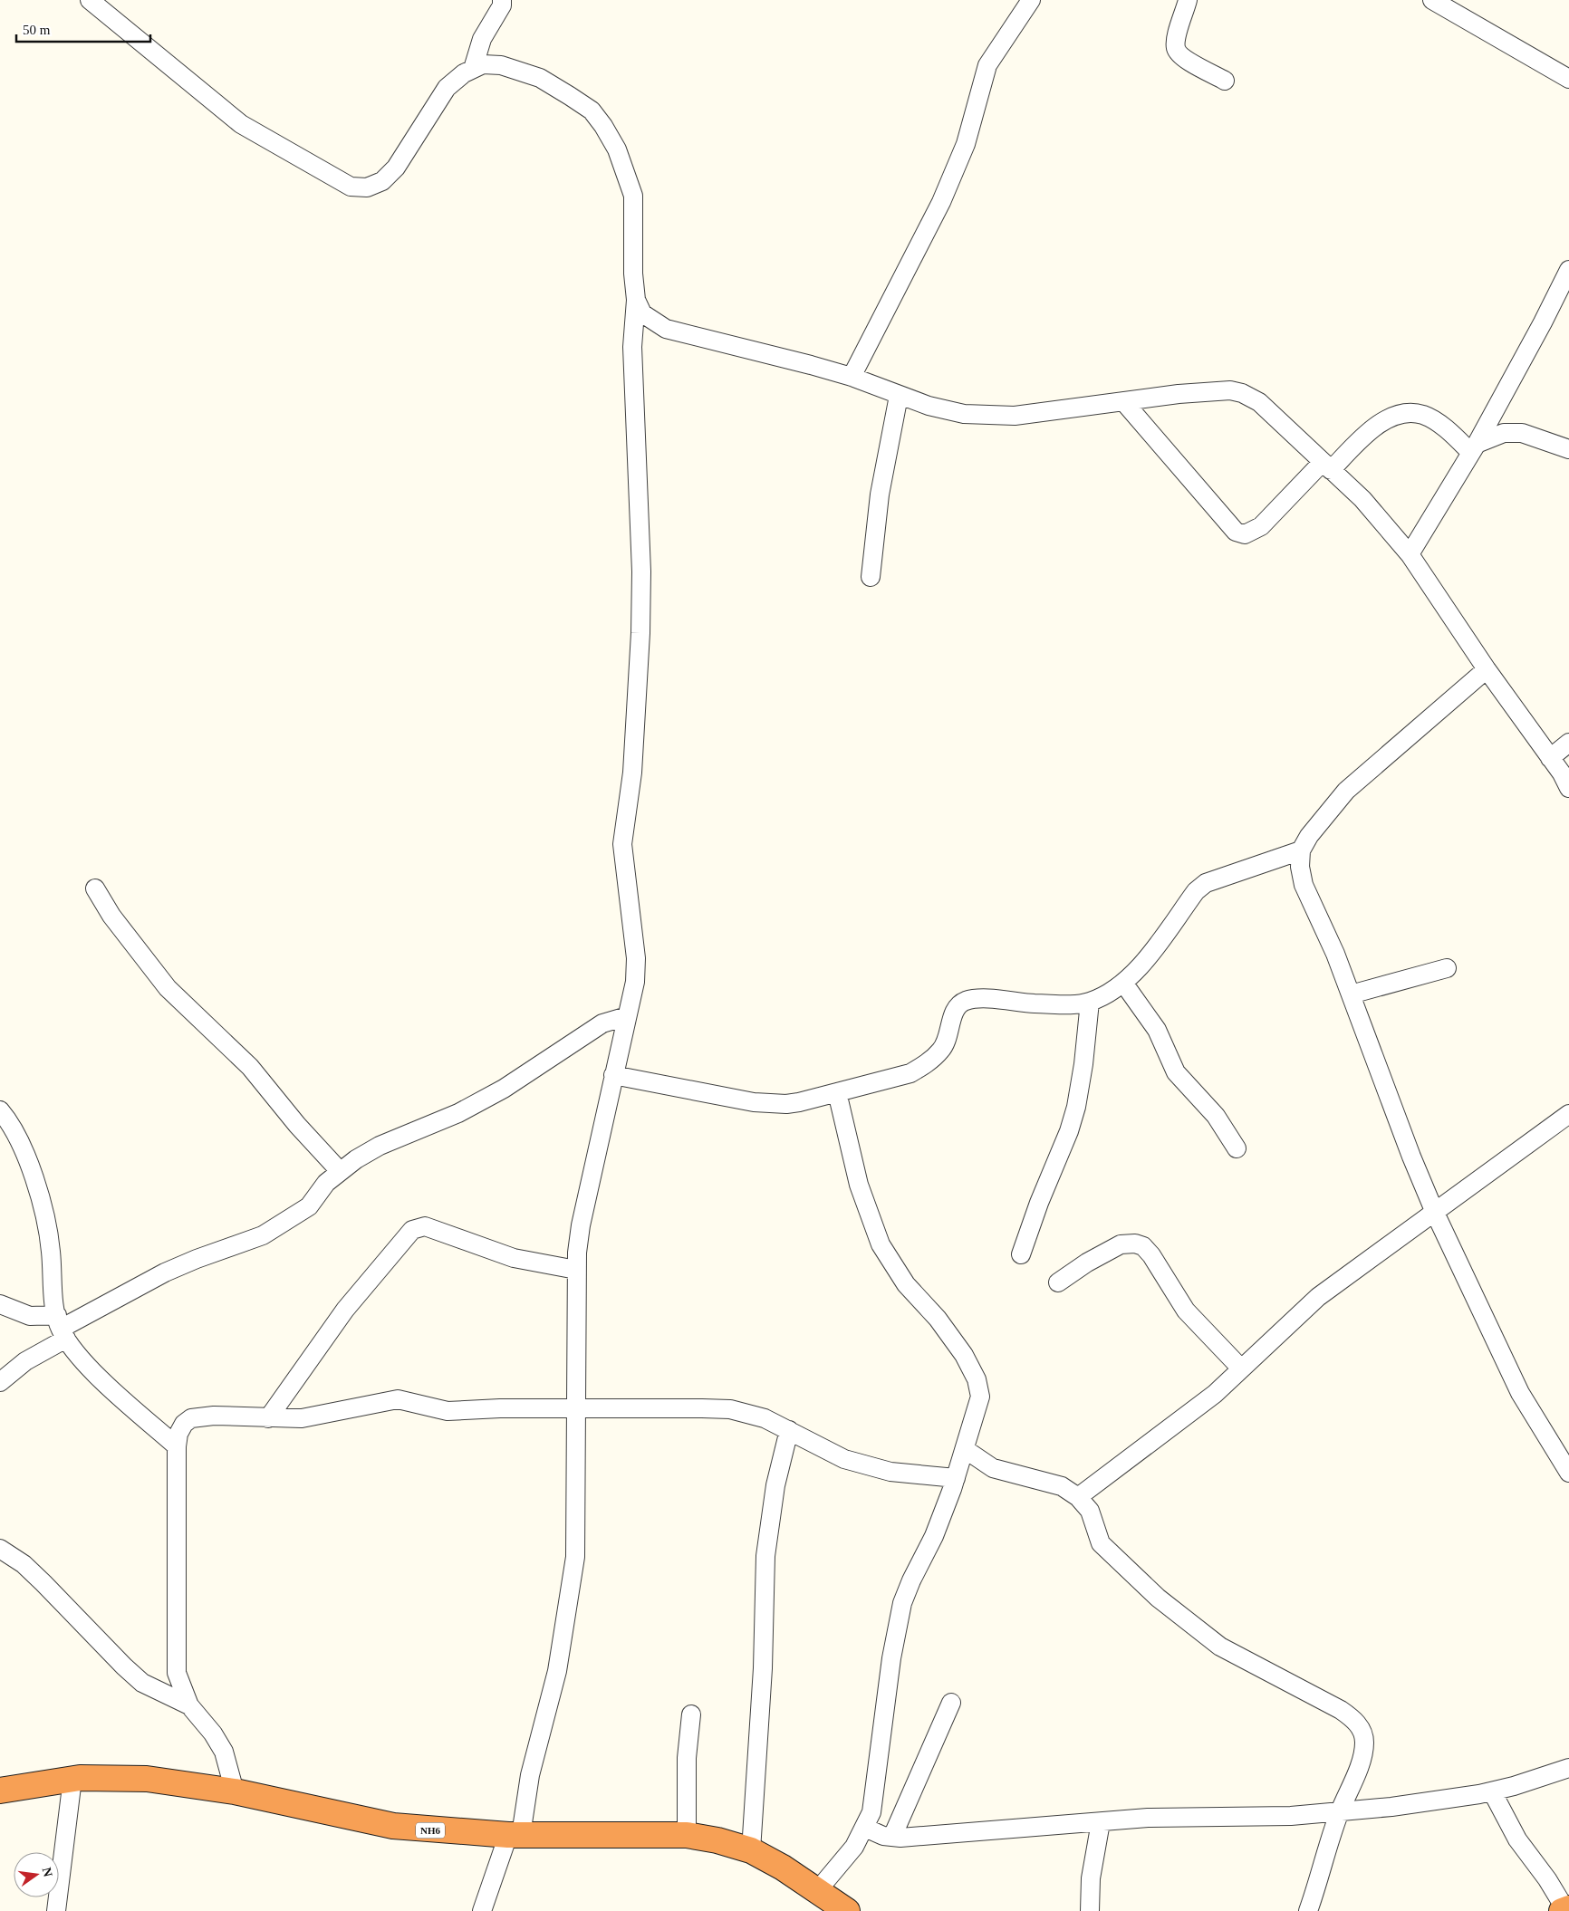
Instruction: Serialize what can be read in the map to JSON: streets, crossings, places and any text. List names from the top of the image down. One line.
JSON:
{"streets":{"highway":["NH6"]},"scale_bar":"50 m","north":"right"}
